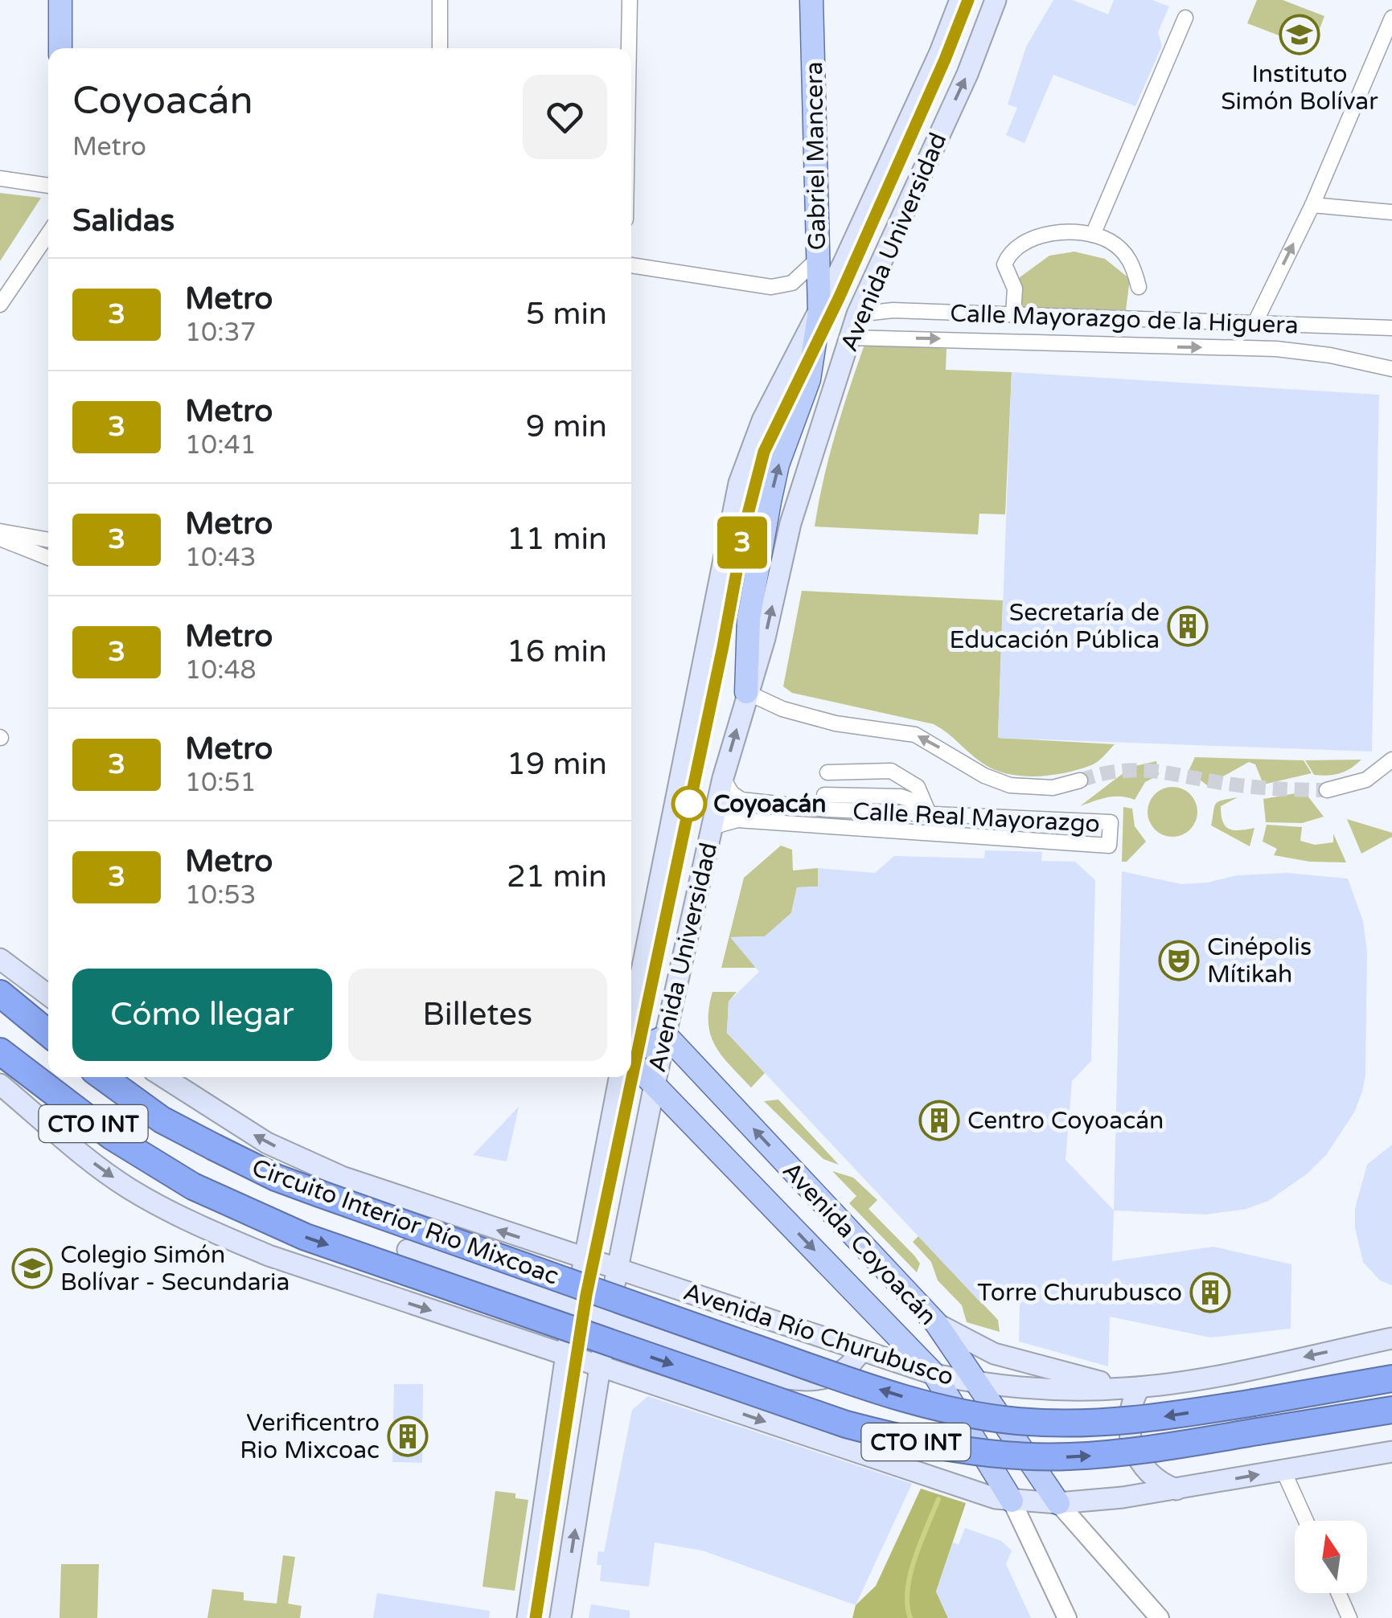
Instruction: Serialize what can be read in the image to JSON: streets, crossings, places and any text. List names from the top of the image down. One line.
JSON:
{"streets":{"highway":["CTO INT","Circuito Interior Río Mixcoac"],"main road":["Gabriel Mancera","Avenida Universidad","Avenida Coyoacán","Avenida Río Churubusco"],"street":["Calle Mayorazgo de la Higuera","Calle Real Mayorazgo"]},"crossings":[["Gabriel Mancera","Avenida Universidad"],["Gabriel Mancera","Calle Real Mayorazgo"],["Avenida Universidad","Calle Mayorazgo de la Higuera"],["Avenida Universidad","Calle Real Mayorazgo"],["Avenida Universidad","CTO INT"],["Avenida Universidad","Circuito Interior Río Mixcoac"],["Avenida Universidad","Avenida Coyoacán"],["Avenida Universidad","Avenida Río Churubusco"],["CTO INT","Circuito Interior Río Mixcoac"],["CTO INT","Avenida Coyoacán"],["CTO INT","Avenida Río Churubusco"],["Avenida Coyoacán","Avenida Río Churubusco"]],"one_way":["Gabriel Mancera"],"places":{"school or university":["Instituto Simón Bolívar","Colegio Simón Bolívar - Secundaria"],"building":["Secretaría de Educación Pública","Centro Coyoacán","Torre Churubusco","Verificentro Rio Mixcoac"],"other":["Coyoacán"],"theatre":["Cinépolis Mítikah"]},"lines":["metro line 3"],"north":"top","page":{"on_map":"3","heading":[["Coyoacán","Metro"],"Salidas"],"list":[{"mark":"3","name":"Metro","note":"10:37","value":"5 min"},{"mark":"3","name":"Metro","note":"10:41","value":"9 min"},{"mark":"3","name":"Metro","note":"10:43","value":"11 min"},{"mark":"3","name":"Metro","note":"10:48","value":"16 min"},{"mark":"3","name":"Metro","note":"10:51","value":"19 min"},{"mark":"3","name":"Metro","note":"10:53","value":"21 min"}],"buttons":["Cómo llegar","Billetes"]}}
